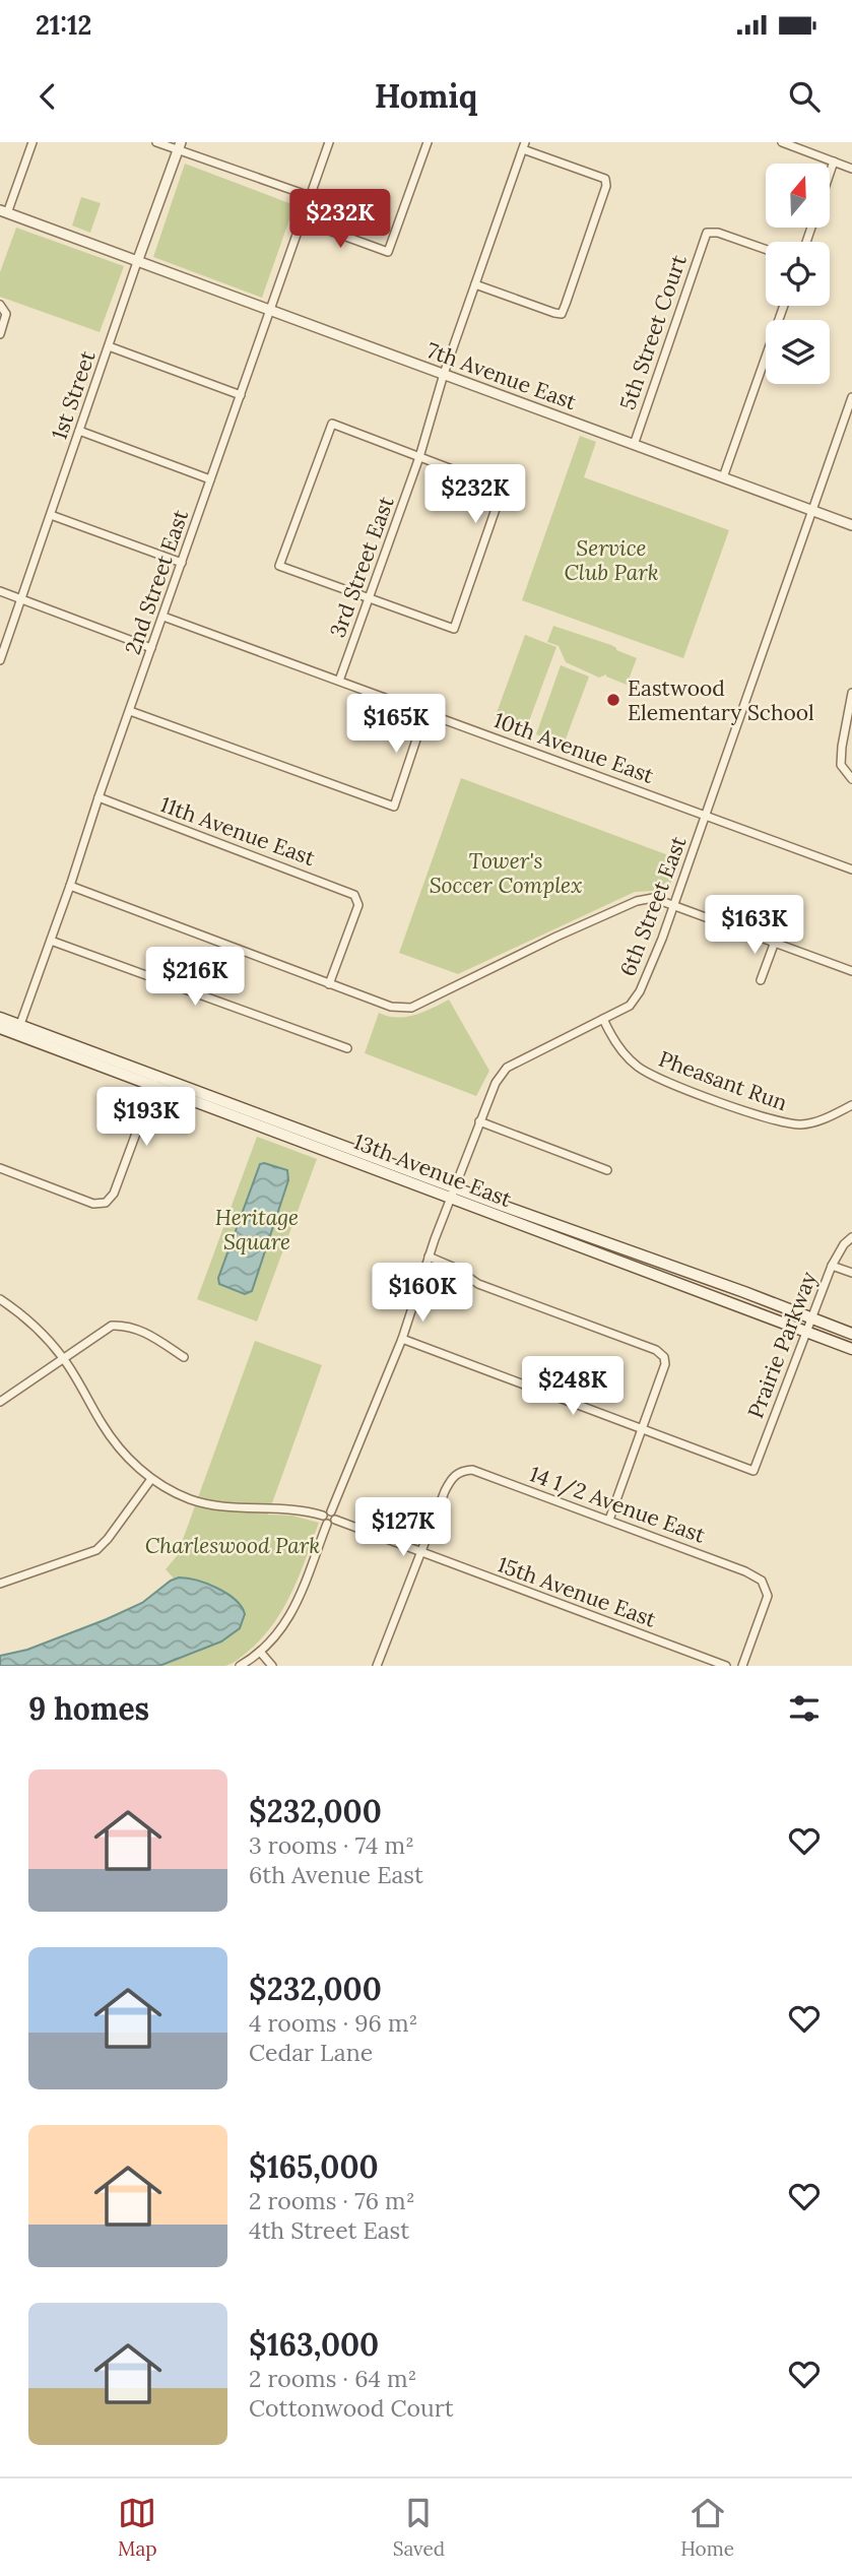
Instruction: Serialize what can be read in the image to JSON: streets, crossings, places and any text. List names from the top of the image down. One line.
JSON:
{"streets":{"main road":["13th Avenue East"],"street":["5th Street Court","7th Avenue East","1st Street","3rd Street East","2nd Street East","10th Avenue East","11th Avenue East","6th Street East","Pheasant Run","Prairie Parkway","14 1/2 Avenue East","15th Avenue East"]},"crossings":[["5th Street Court","7th Avenue East"],["7th Avenue East","1st Street"],["7th Avenue East","3rd Street East"],["7th Avenue East","2nd Street East"],["7th Avenue East","6th Street East"],["3rd Street East","10th Avenue East"],["2nd Street East","10th Avenue East"],["2nd Street East","11th Avenue East"],["2nd Street East","13th Avenue East"],["10th Avenue East","6th Street East"],["6th Street East","Pheasant Run"],["6th Street East","13th Avenue East"],["6th Street East","15th Avenue East"],["13th Avenue East","Prairie Parkway"],["14 1/2 Avenue East","15th Avenue East"]],"parks":["Service Club Park","Tower's Soccer Complex","Heritage Square","Charleswood Park"],"places":["Eastwood Elementary School"],"north":"top","page":{"status":"21:12","header":"Homiq","price":["$232K","$232K","$165K","$163K","$216K","$193K","$160K","$248K","$127K"],"heading":"9 homes","list":[{"name":"$232,000","note":"3 rooms · 74 m² · 6th Avenue East"},{"name":"$232,000","note":"4 rooms · 96 m² · Cedar Lane"},{"name":"$165,000","note":"2 rooms · 76 m² · 4th Street East"},{"name":"$163,000","note":"2 rooms · 64 m² · Cottonwood Court"}],"tabs":["Map","Saved","Home"]}}
